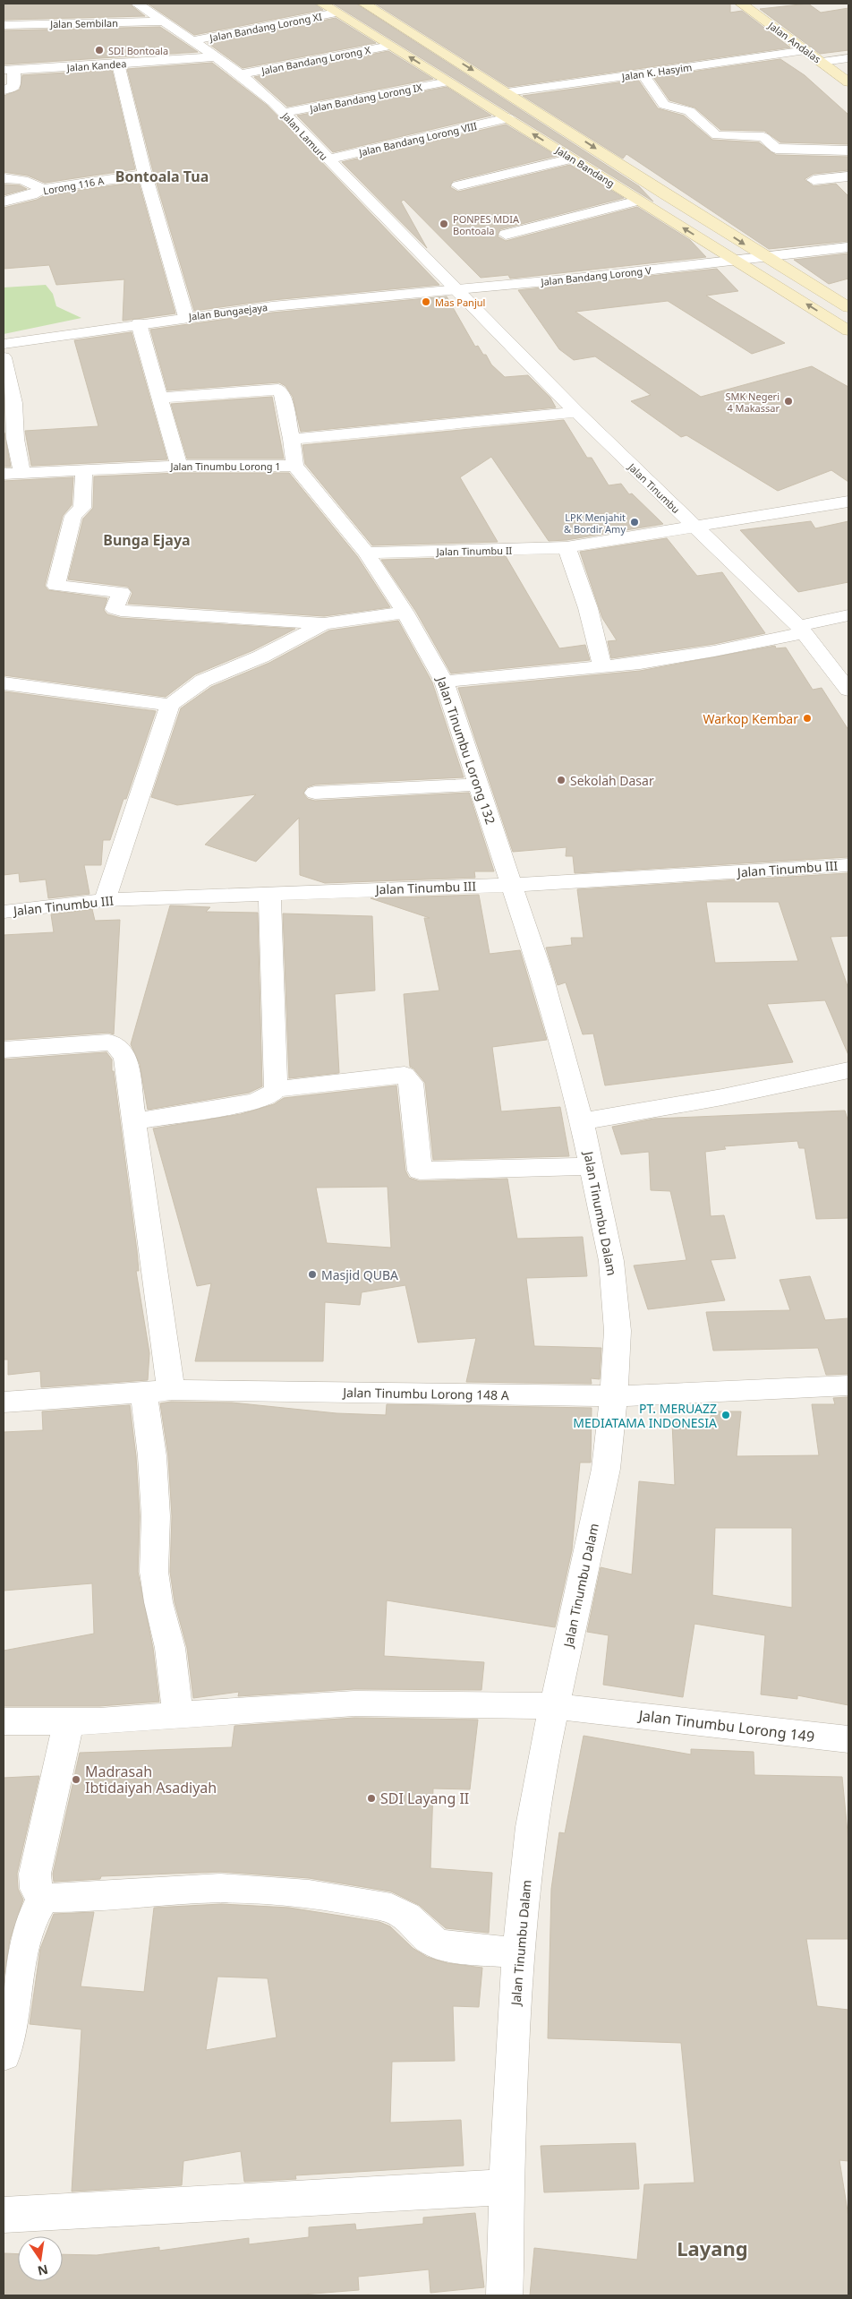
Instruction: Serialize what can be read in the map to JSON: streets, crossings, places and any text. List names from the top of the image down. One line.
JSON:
{"streets":{"main road":["Jalan Andalas","Jalan Bandang"],"street":["Jalan Sembilan","Jalan Bandang Lorong XI","Jalan Bandang Lorong X","Jalan Kandea","Jalan K. Hasyim","Jalan Bandang Lorong IX","Jalan Lamuru","Jalan Bandang Lorong VIII","Lorong 116 A","Jalan Bandang Lorong V","Jalan Bungaejaya","Jalan Tinumbu Lorong 1","Jalan Tinumbu","Jalan Tinumbu II","Jalan Tinumbu Lorong 132","Jalan Tinumbu III","Jalan Tinumbu Dalam","Jalan Tinumbu Lorong 148 A","Jalan Tinumbu Lorong 149"]},"crossings":[["Jalan Sembilan","Jalan Lamuru"],["Jalan Bandang Lorong XI","Jalan Lamuru"],["Jalan Bandang Lorong XI","Jalan Bandang"],["Jalan Andalas","Jalan K. Hasyim"],["Jalan Bandang Lorong X","Jalan Lamuru"],["Jalan Bandang Lorong X","Jalan Bandang"],["Jalan Kandea","Jalan Lamuru"],["Jalan K. Hasyim","Jalan Bandang"],["Jalan Bandang Lorong IX","Jalan Lamuru"],["Jalan Bandang Lorong IX","Jalan Bandang"],["Jalan Lamuru","Jalan Bandang Lorong VIII"],["Jalan Lamuru","Jalan Bandang Lorong V"],["Jalan Lamuru","Jalan Bungaejaya"],["Jalan Lamuru","Jalan Tinumbu"],["Jalan Bandang Lorong VIII","Jalan Bandang"],["Jalan Bandang","Jalan Bandang Lorong V"],["Jalan Bandang Lorong V","Jalan Bungaejaya"],["Jalan Bandang Lorong V","Jalan Tinumbu"],["Jalan Bungaejaya","Jalan Tinumbu"],["Jalan Tinumbu","Jalan Tinumbu II"],["Jalan Tinumbu II","Jalan Tinumbu Lorong 132"],["Jalan Tinumbu Lorong 132","Jalan Tinumbu III"],["Jalan Tinumbu Lorong 132","Jalan Tinumbu Dalam"],["Jalan Tinumbu III","Jalan Tinumbu Dalam"],["Jalan Tinumbu Dalam","Jalan Tinumbu Lorong 148 A"],["Jalan Tinumbu Dalam","Jalan Tinumbu Lorong 149"]],"districts":["Bontoala Tua","Bunga Ejaya","Layang"],"places":["SDI Bontoala","PONPES MDIA Bontoala","Mas Panjul","SMK Negeri 4 Makassar","LPK Menjahit & Bordir Amy","Warkop Kembar","Sekolah Dasar","Masjid QUBA","PT. MERUAZZ MEDIATAMA INDONESIA","Madrasah Ibtidaiyah Asadiyah","SDI Layang II"],"north":"bottom"}
